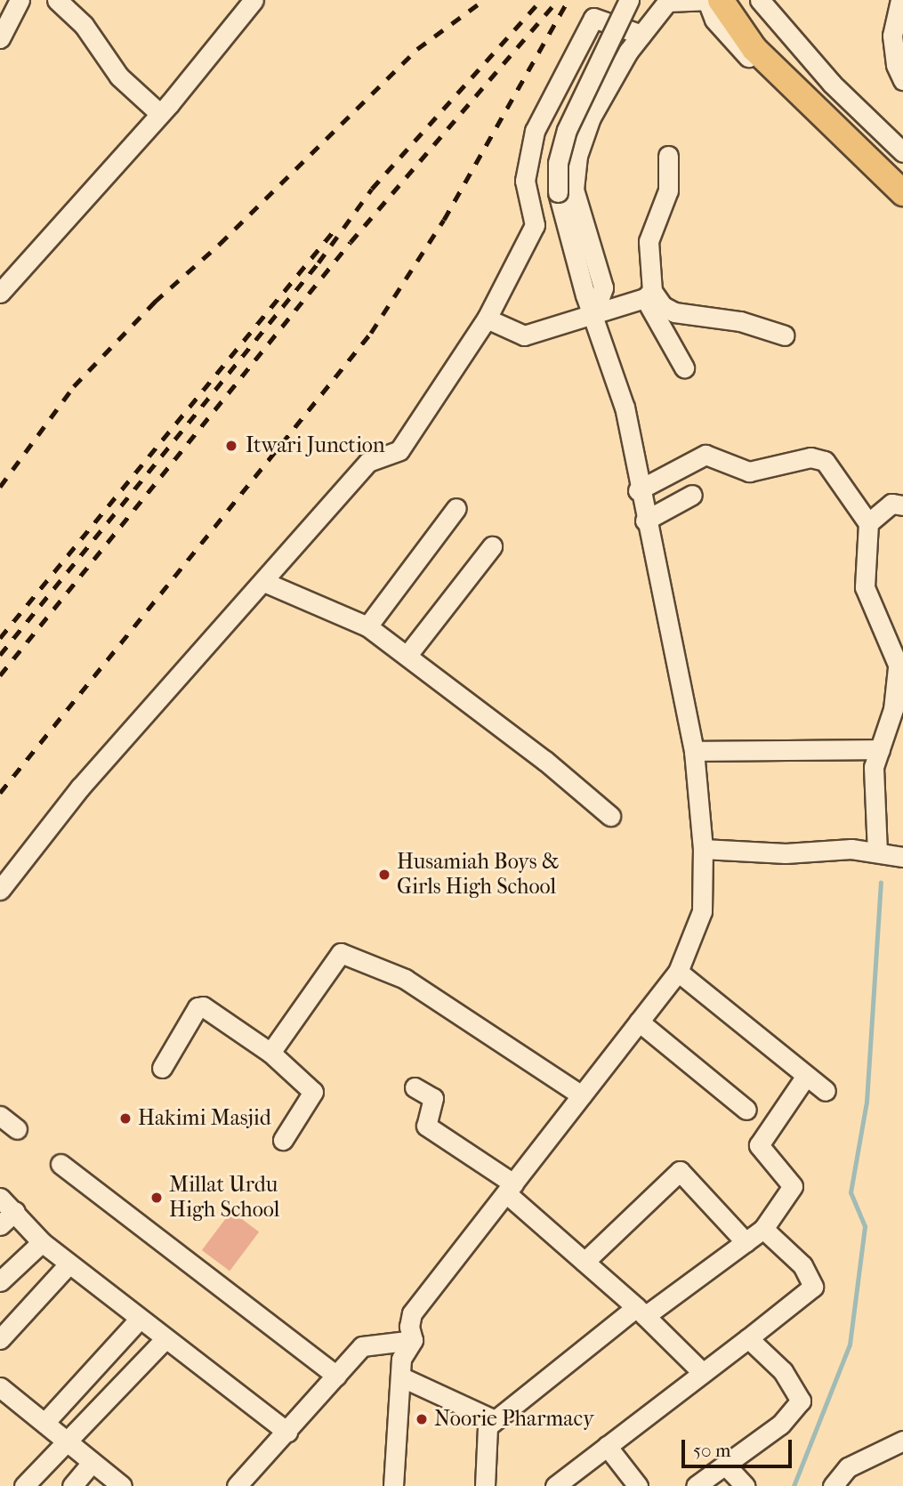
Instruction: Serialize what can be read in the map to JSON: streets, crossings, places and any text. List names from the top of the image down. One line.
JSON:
{"places":["Itwari Junction","Husamiah Boys & Girls High School","Hakimi Masjid","Millat Urdu High School","Noorie Pharmacy"],"scale_bar":"50 m"}
